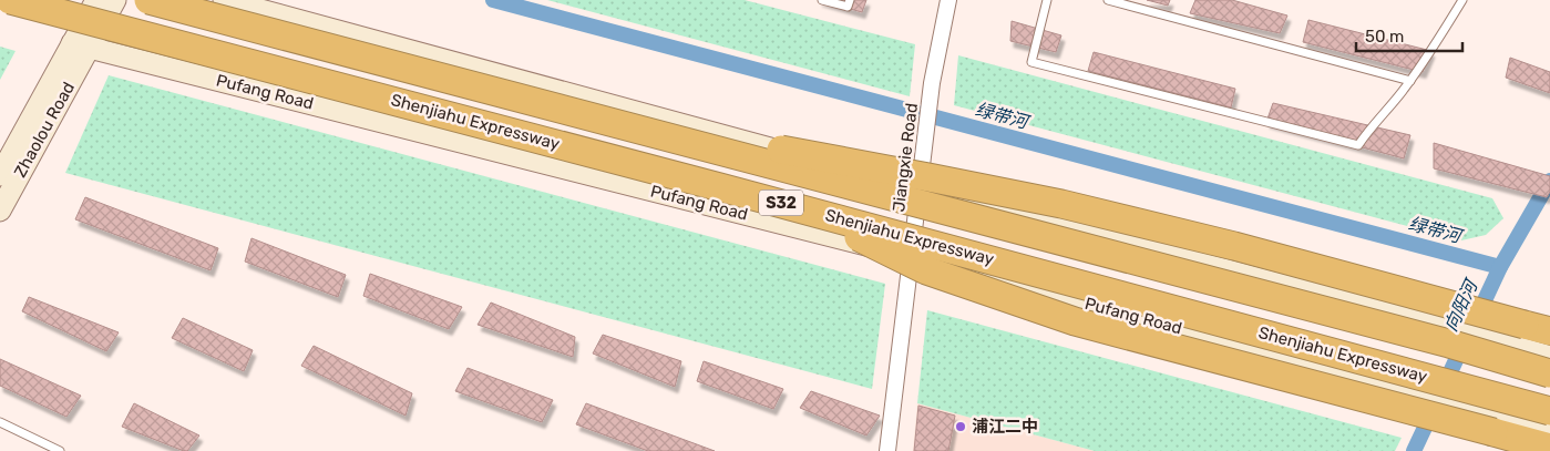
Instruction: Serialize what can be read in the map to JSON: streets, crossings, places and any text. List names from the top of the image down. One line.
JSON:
{"streets":{"highway":["Shenjiahu Expressway","S32"],"main road":["Pufang Road","Zhaolou Road"],"street":["Jiangxie Road"]},"crossings":[["Pufang Road","Zhaolou Road"],["Pufang Road","Jiangxie Road"]],"water":["绿带河","向阳河"],"places":["浦江二中"],"scale_bar":"50 m"}
